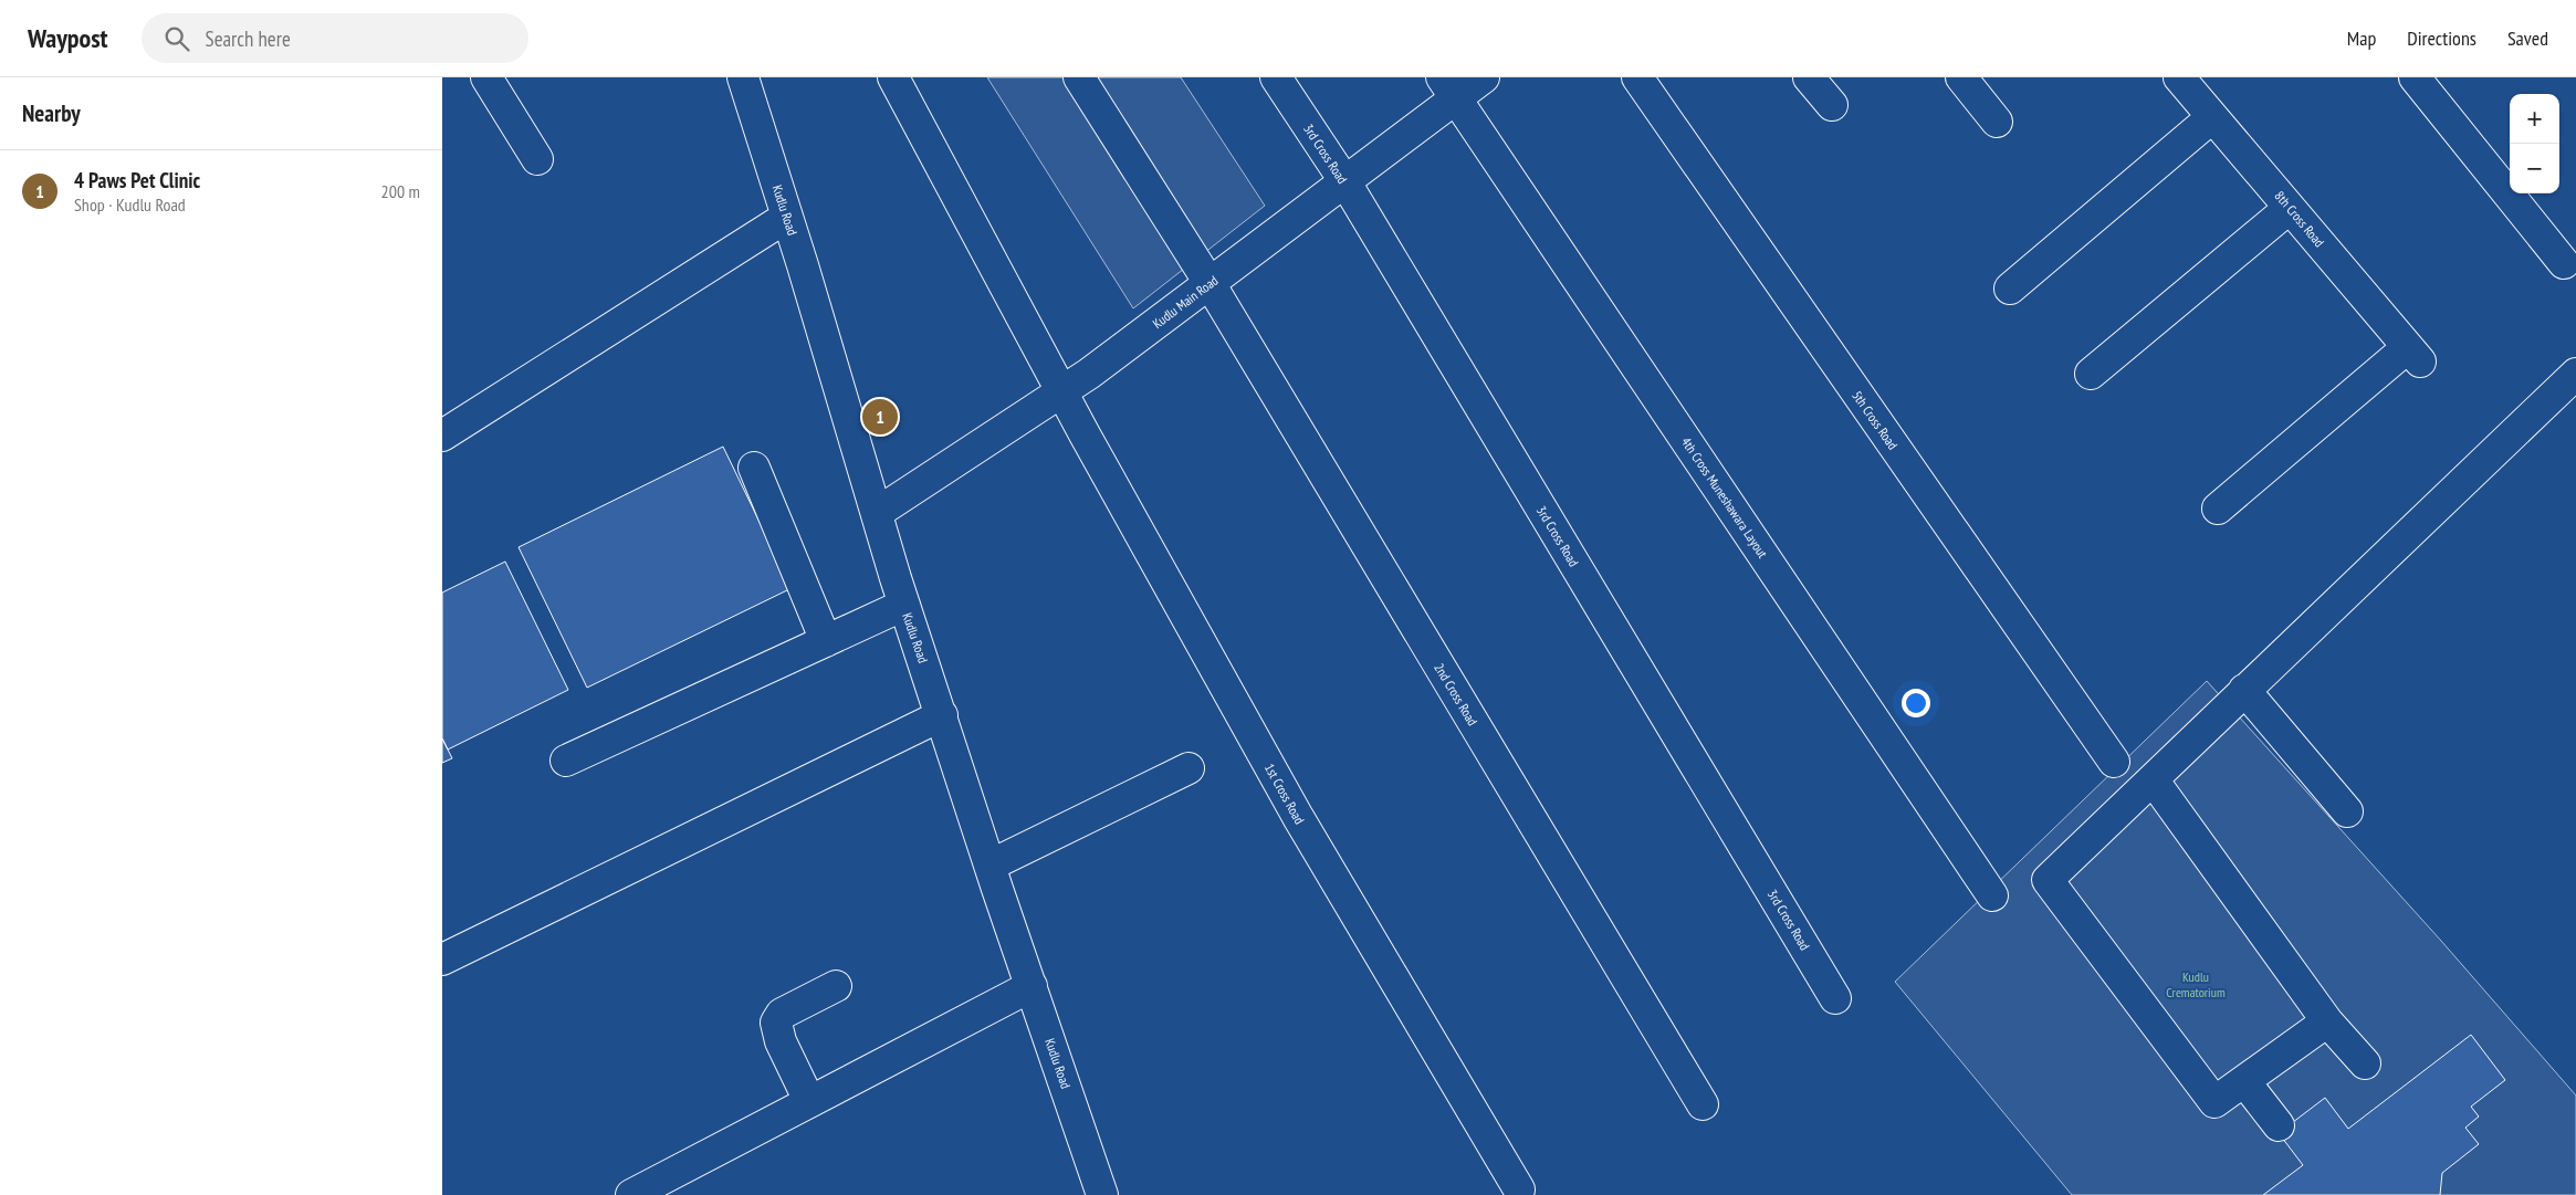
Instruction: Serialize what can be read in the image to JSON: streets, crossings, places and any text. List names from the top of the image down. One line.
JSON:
{"streets":{"street":["3rd Cross Road","Kudlu Road","8th Cross Road","Kudlu Main Road","5th Cross Road","4th Cross Muneshawara Layout","2nd Cross Road","1st Cross Road"]},"crossings":[["3rd Cross Road","Kudlu Main Road"],["Kudlu Road","Kudlu Main Road"],["Kudlu Main Road","4th Cross Muneshawara Layout"],["Kudlu Main Road","2nd Cross Road"],["Kudlu Main Road","1st Cross Road"]],"parks":["Kudlu Crematorium"],"page":{"header":"Waypost","search":"Search here","nav":["Map","Directions","Saved"],"heading":"Nearby","map_buttons":["+","−"],"list":[{"mark":"1","name":"4 Paws Pet Clinic","note":"Shop · Kudlu Road","value":"200 m"}],"pins":"1"}}
